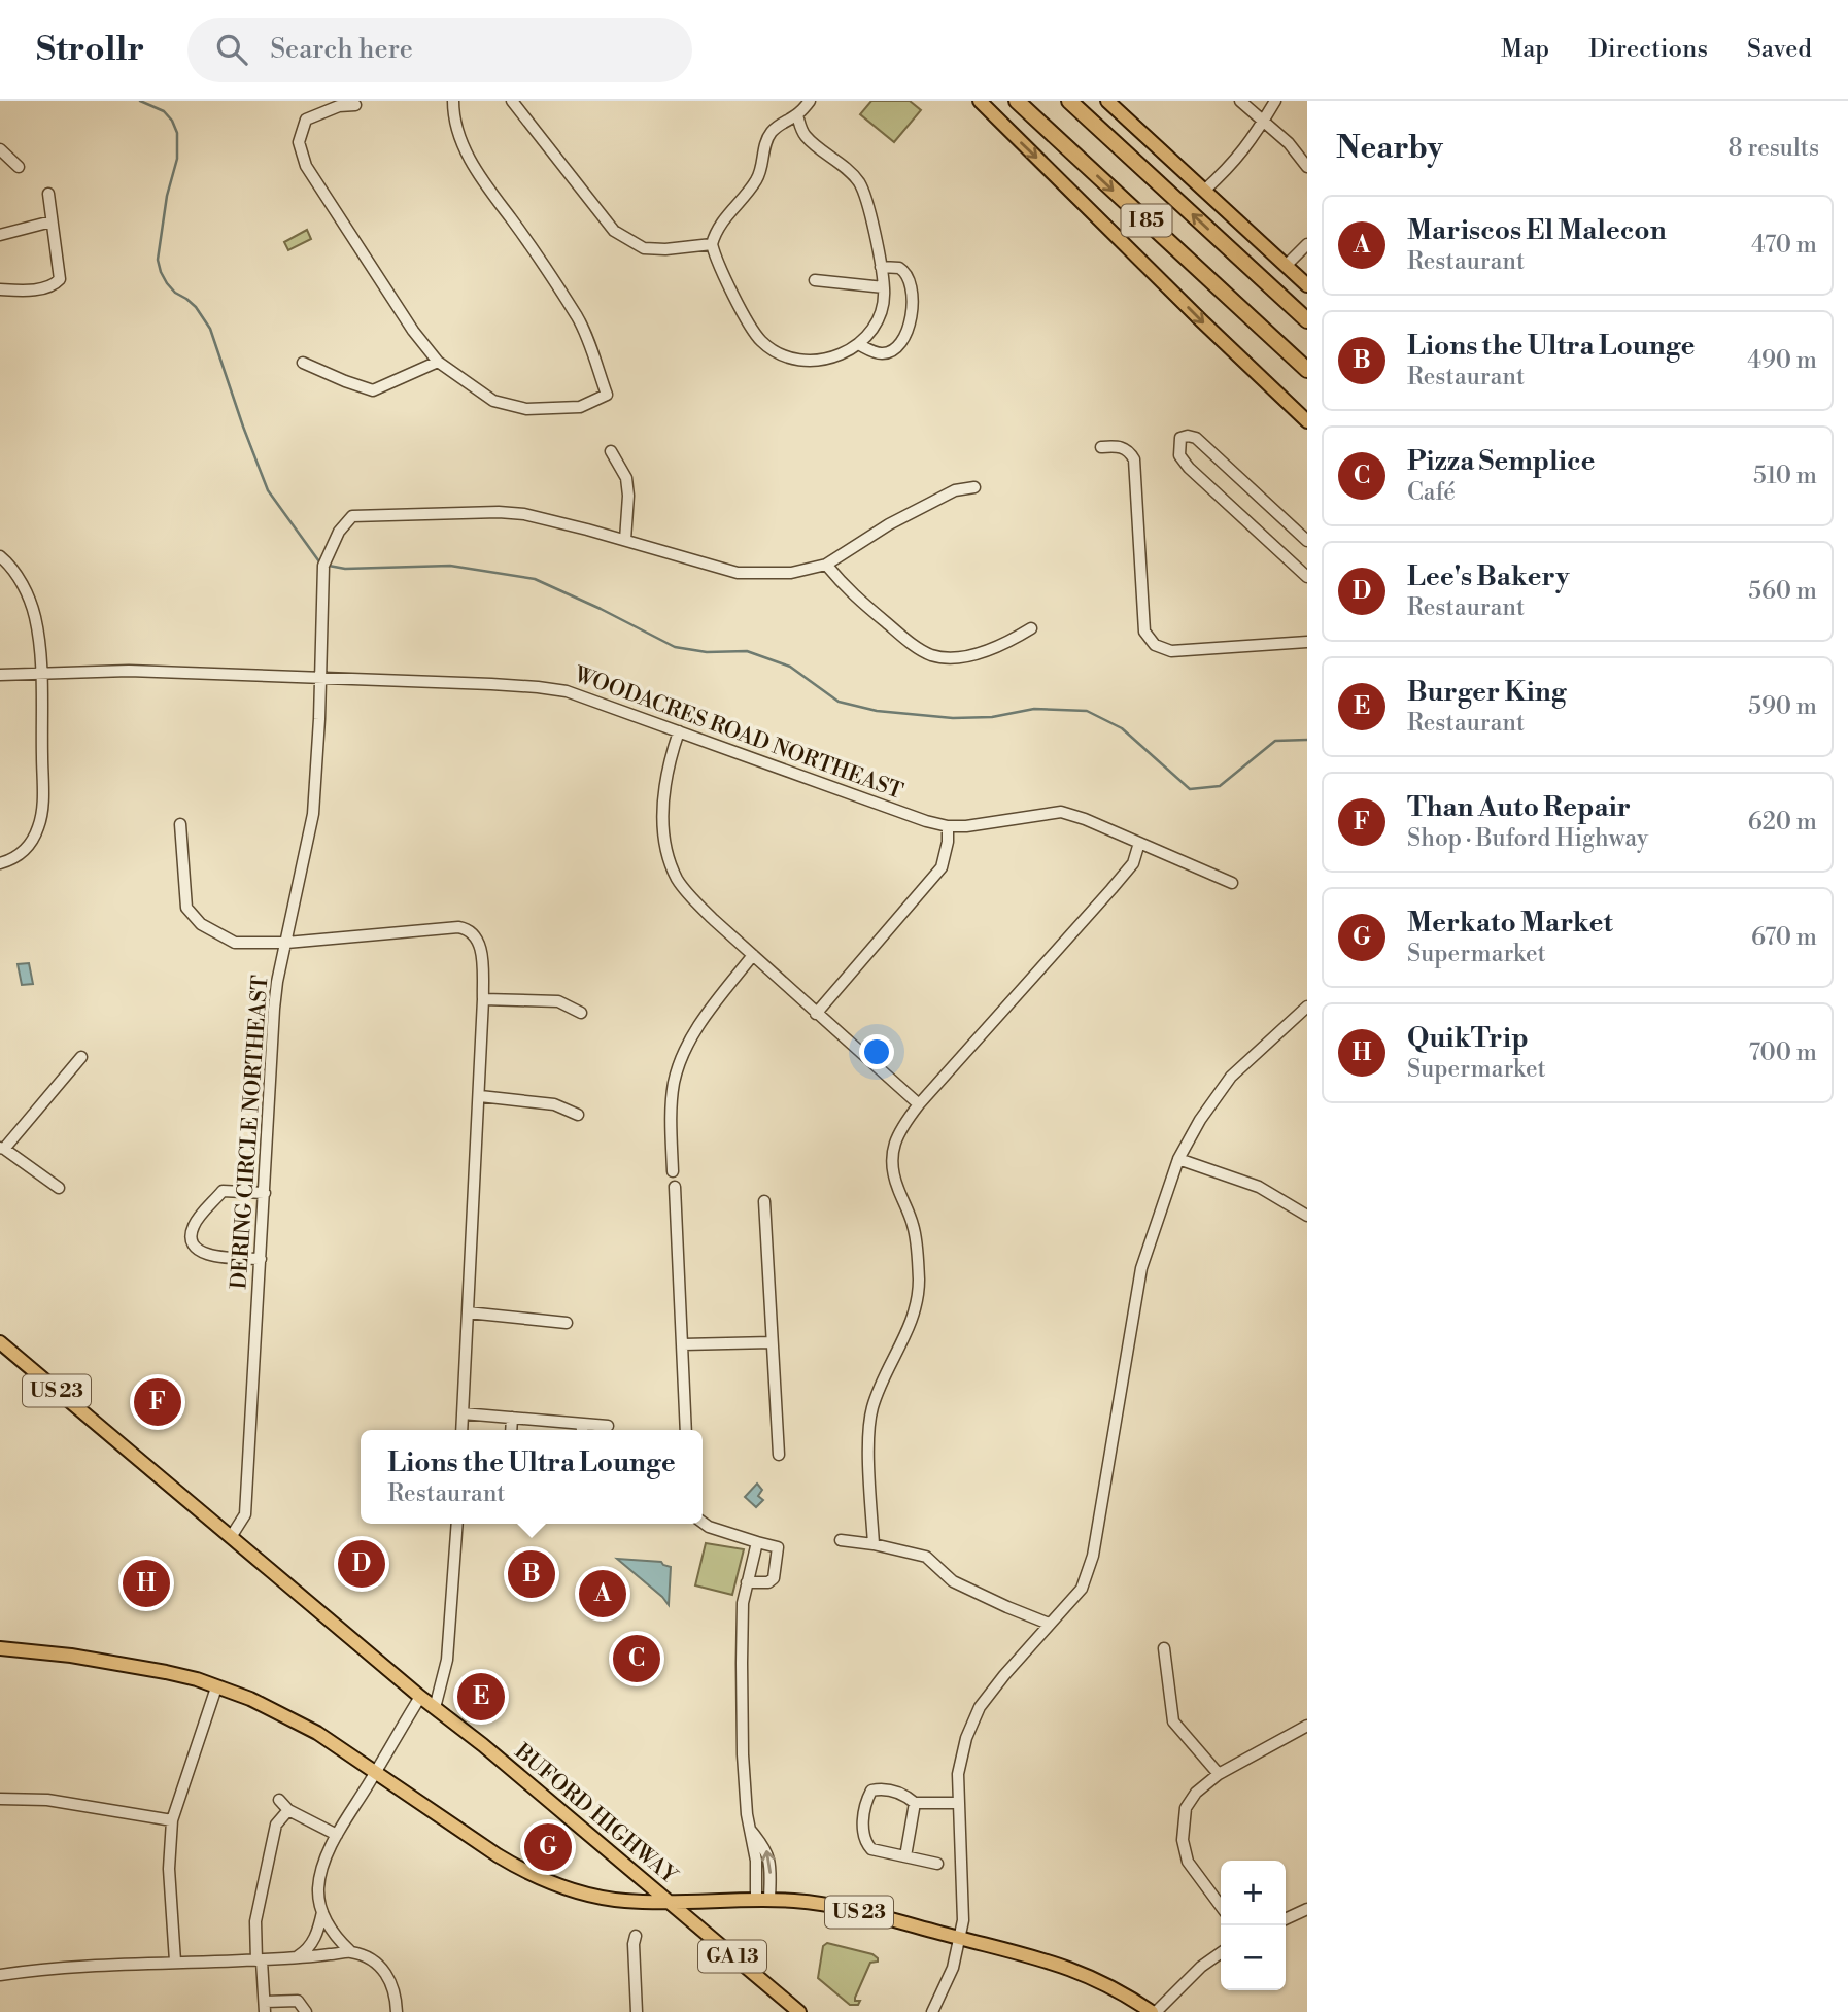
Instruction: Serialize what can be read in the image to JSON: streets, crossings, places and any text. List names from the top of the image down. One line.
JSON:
{"streets":{"highway":["I 85"],"main road":["US 23","BUFORD HIGHWAY","GA 13"],"street":["WOODACRES ROAD NORTHEAST","DERING CIRCLE NORTHEAST"]},"crossings":[["WOODACRES ROAD NORTHEAST","DERING CIRCLE NORTHEAST"],["DERING CIRCLE NORTHEAST","BUFORD HIGHWAY"],["US 23","BUFORD HIGHWAY"]],"page":{"header":"Strollr","search":"Search here","nav":["Map","Directions","Saved"],"heading":["Nearby","8 results"],"list":[{"mark":"A","name":"Mariscos El Malecon","note":"Restaurant","value":"470 m"},{"mark":"B","name":"Lions the Ultra Lounge","note":"Restaurant","value":"490 m"},{"mark":"C","name":"Pizza Semplice","note":"Café","value":"510 m"},{"mark":"D","name":"Lee's Bakery","note":"Restaurant","value":"560 m"},{"mark":"E","name":"Burger King","note":"Restaurant","value":"590 m"},{"mark":"F","name":"Than Auto Repair","note":"Shop · Buford Highway","value":"620 m"},{"mark":"G","name":"Merkato Market","note":"Supermarket","value":"670 m"},{"mark":"H","name":"QuikTrip","note":"Supermarket","value":"700 m"}],"pins":["F","D","B","H","A","C","E","G"],"popup":["Lions the Ultra Lounge","Restaurant"],"map_buttons":["+","−"]}}
